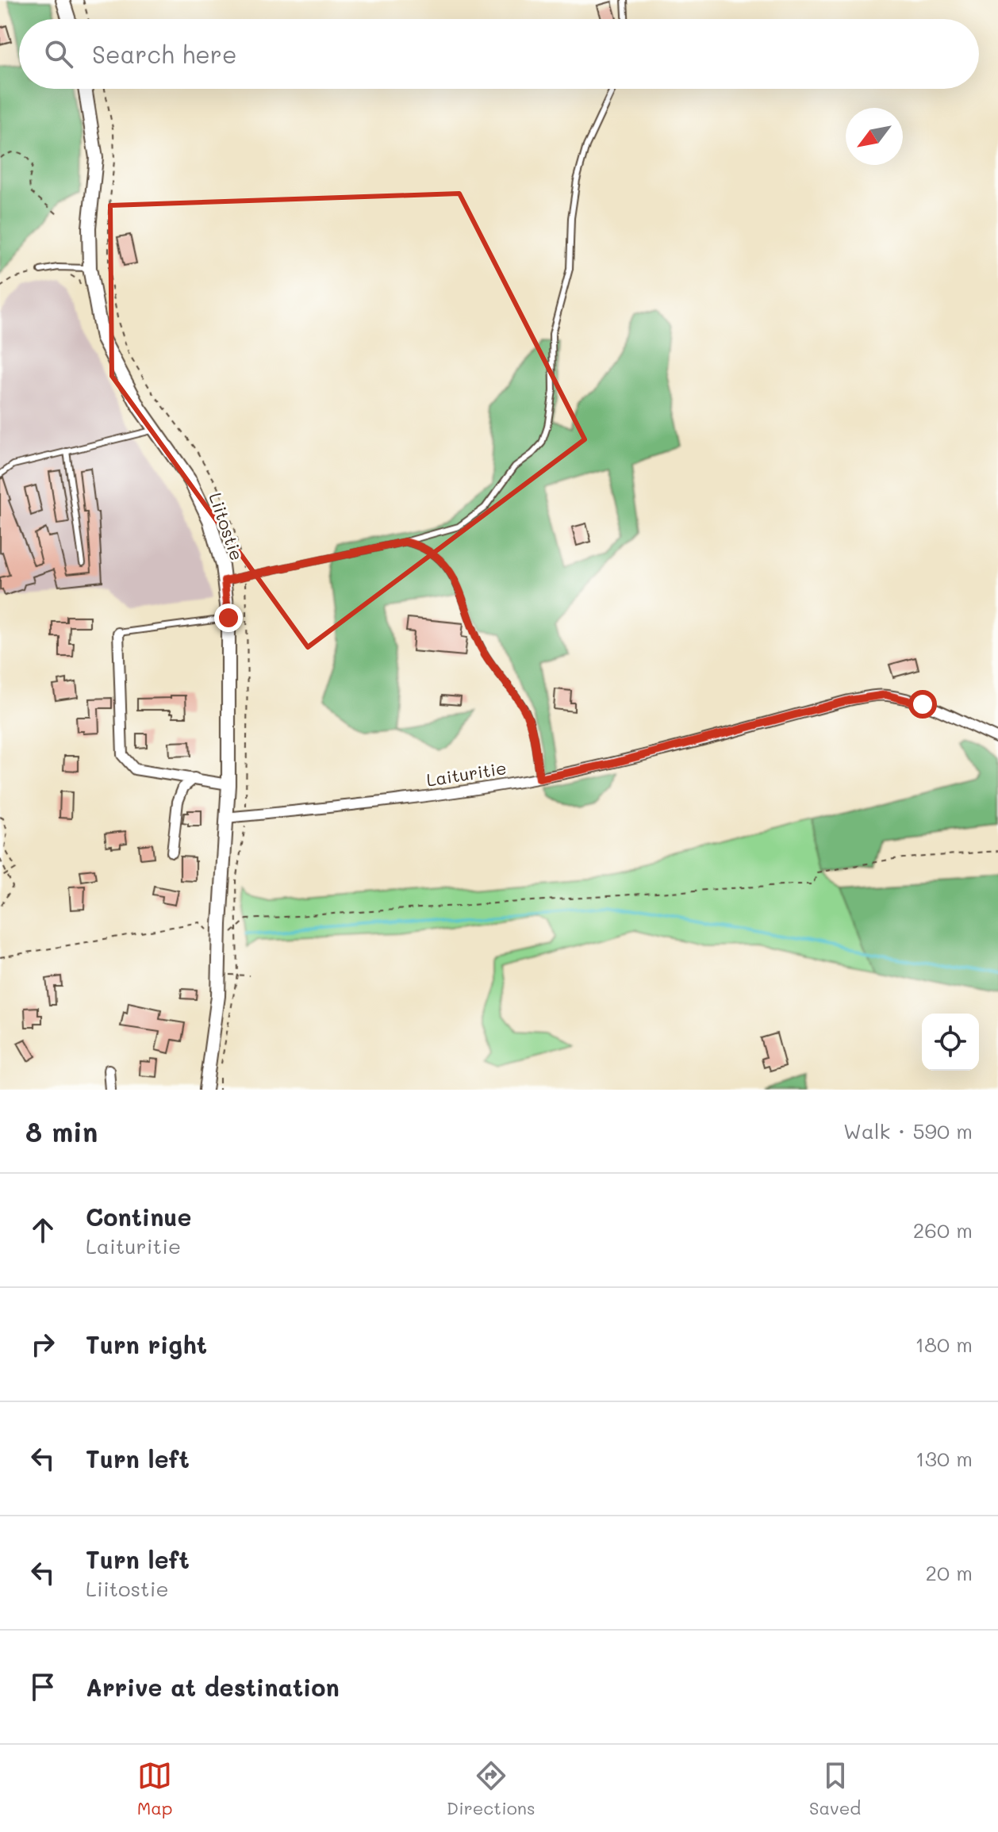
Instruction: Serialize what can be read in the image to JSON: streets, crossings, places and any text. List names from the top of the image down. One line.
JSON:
{"streets":{"street":["Liitostie","Laituritie"]},"crossings":[["Liitostie","Laituritie"]],"north":"bottom left","page":{"search":"Search here","heading":["8 min","Walk · 590 m"],"list":[["Continue","Laituritie","260 m"],["Turn right","180 m"],["Turn left","130 m"],["Turn left","Liitostie","20 m"],"Arrive at destination"],"nav":["Map","Directions","Saved"]}}
